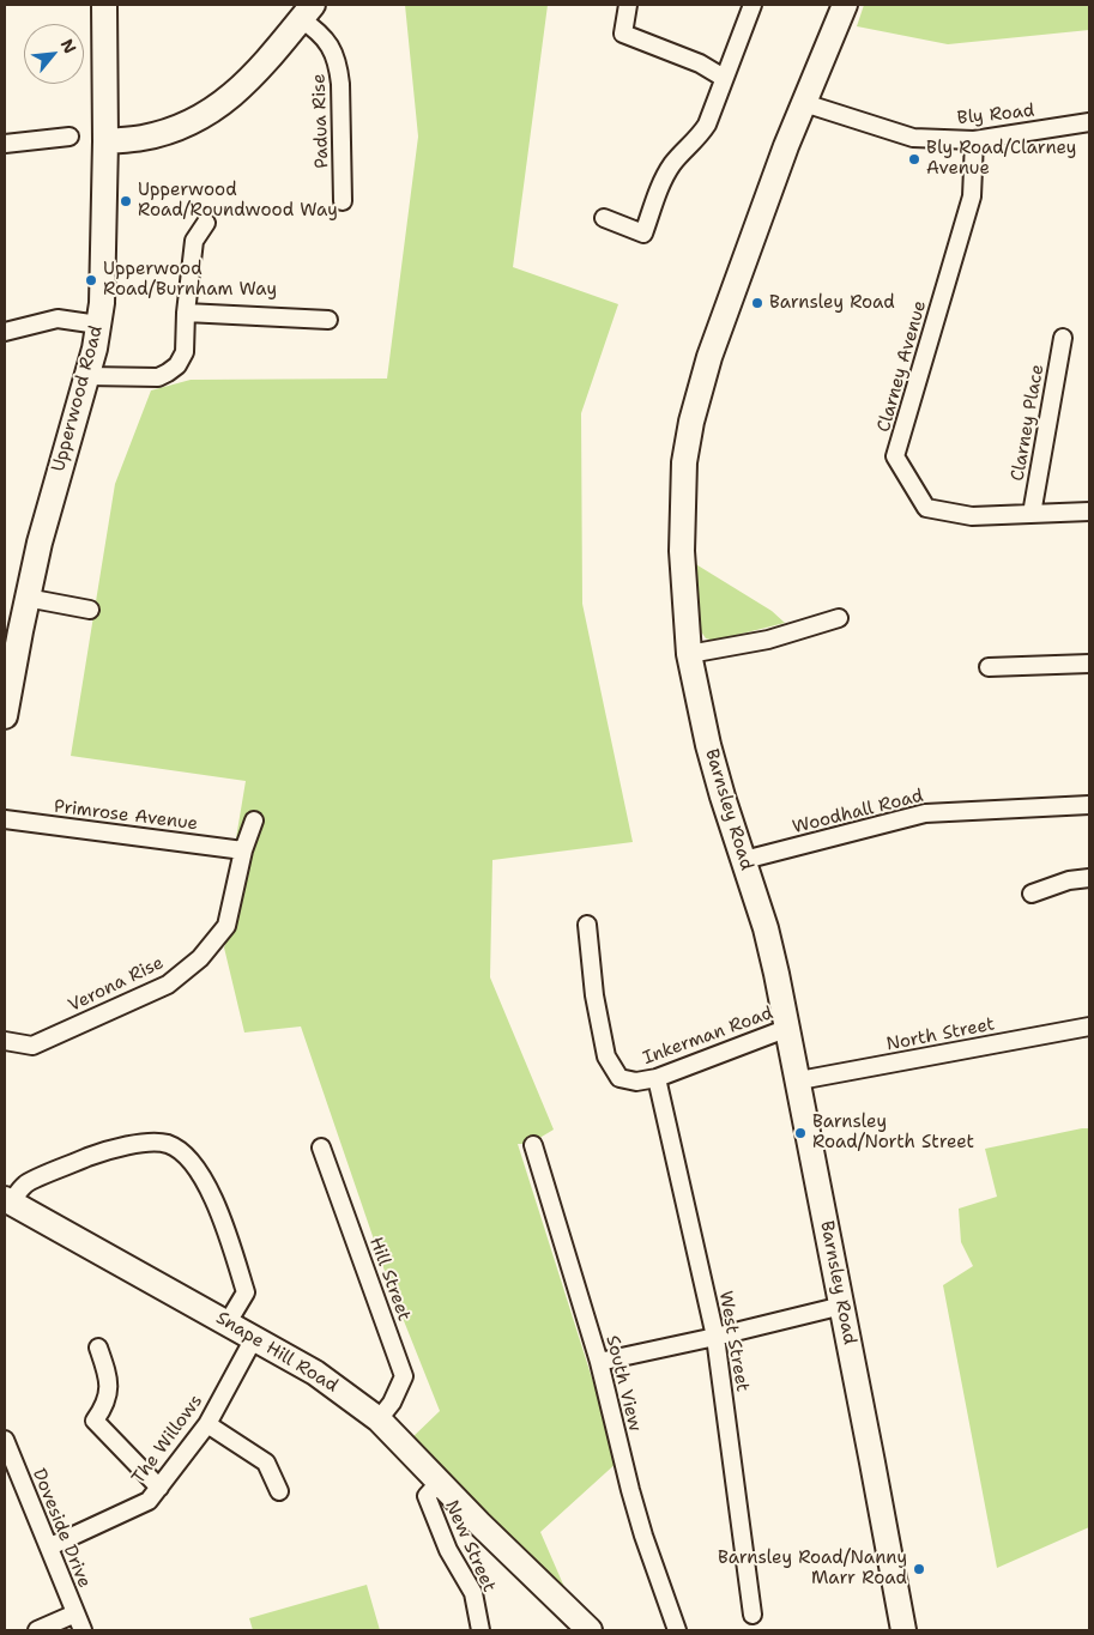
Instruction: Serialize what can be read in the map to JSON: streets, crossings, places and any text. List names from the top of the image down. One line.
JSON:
{"streets":{"street":["Bly Road","Padua Rise","Clarney Avenue","Upperwood Road","Clarney Place","Barnsley Road","Woodhall Road","Primrose Avenue","Verona Rise","North Street","Inkerman Road","Hill Street","West Street","Snape Hill Road","South View","The Willows","Doveside Drive","New Street"]},"crossings":[["Bly Road","Clarney Avenue"],["Bly Road","Barnsley Road"],["Clarney Avenue","Clarney Place"],["Barnsley Road","Woodhall Road"],["Barnsley Road","North Street"],["Barnsley Road","Inkerman Road"],["Primrose Avenue","Verona Rise"],["Inkerman Road","West Street"],["Hill Street","Snape Hill Road"],["Snape Hill Road","The Willows"],["Snape Hill Road","New Street"],["The Willows","Doveside Drive"]],"places":["Bly Road/Clarney Avenue","Upperwood Road/Roundwood Way","Upperwood Road/Burnham Way","Barnsley Road","Barnsley Road/North Street","Barnsley Road/Nanny Marr Road"],"north":"top right"}
